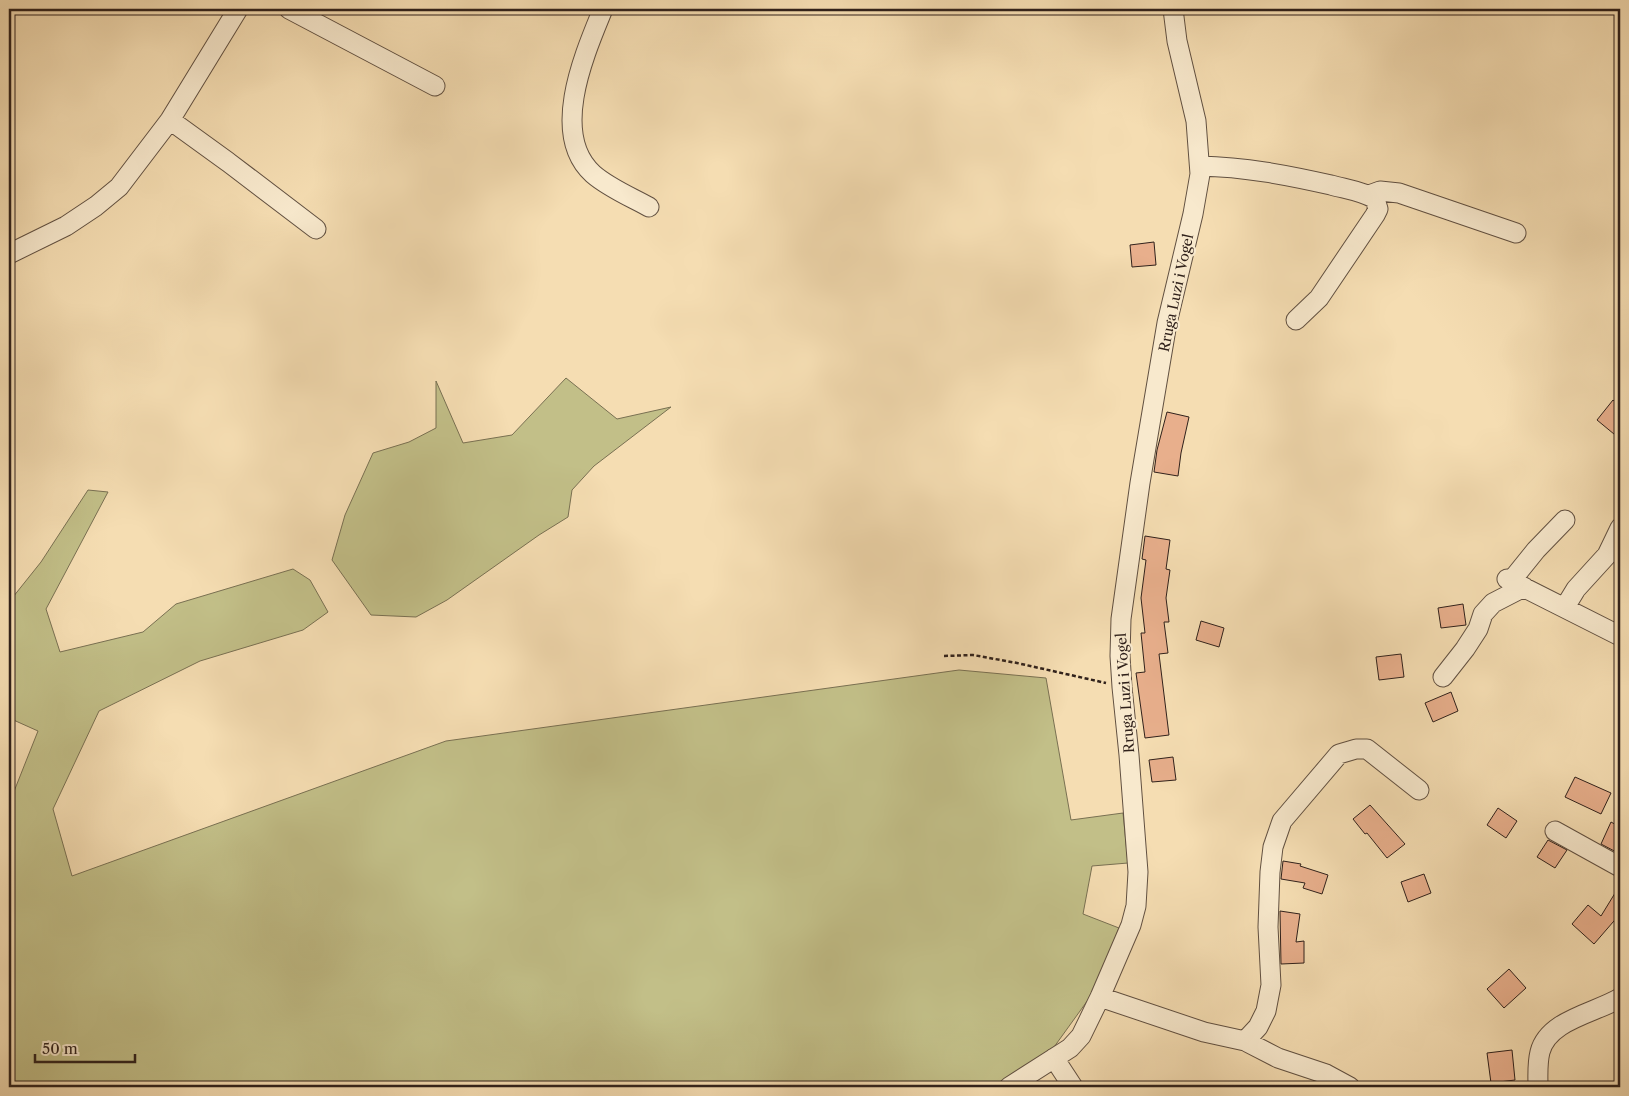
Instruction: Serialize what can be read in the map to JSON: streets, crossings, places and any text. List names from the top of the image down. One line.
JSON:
{"streets":{"street":["Rruga Luzi i Vogel"]},"scale_bar":"50 m"}
